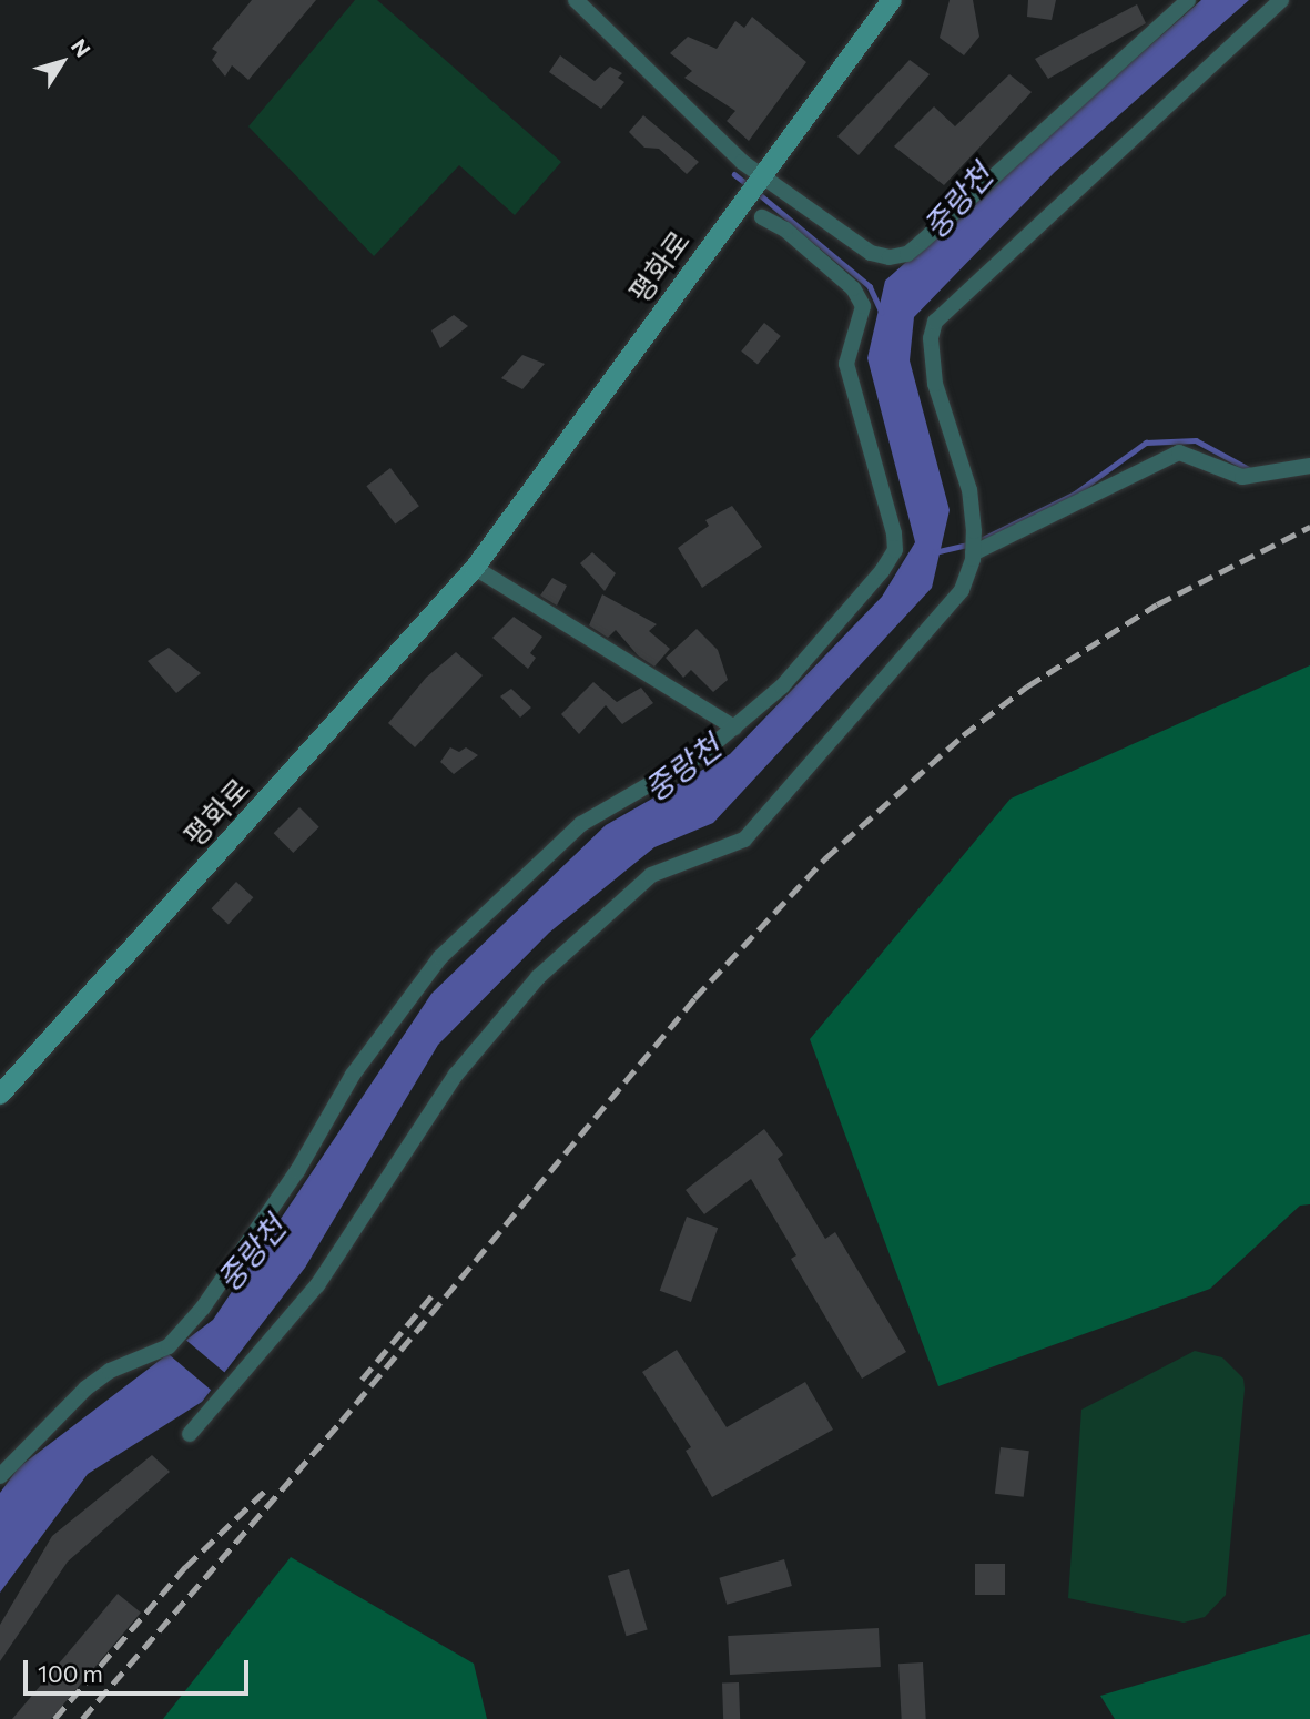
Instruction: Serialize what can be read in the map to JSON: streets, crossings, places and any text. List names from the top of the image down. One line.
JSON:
{"streets":{"main road":["평화로"]},"water":["중랑천"],"scale_bar":"100 m","north":"top right"}
